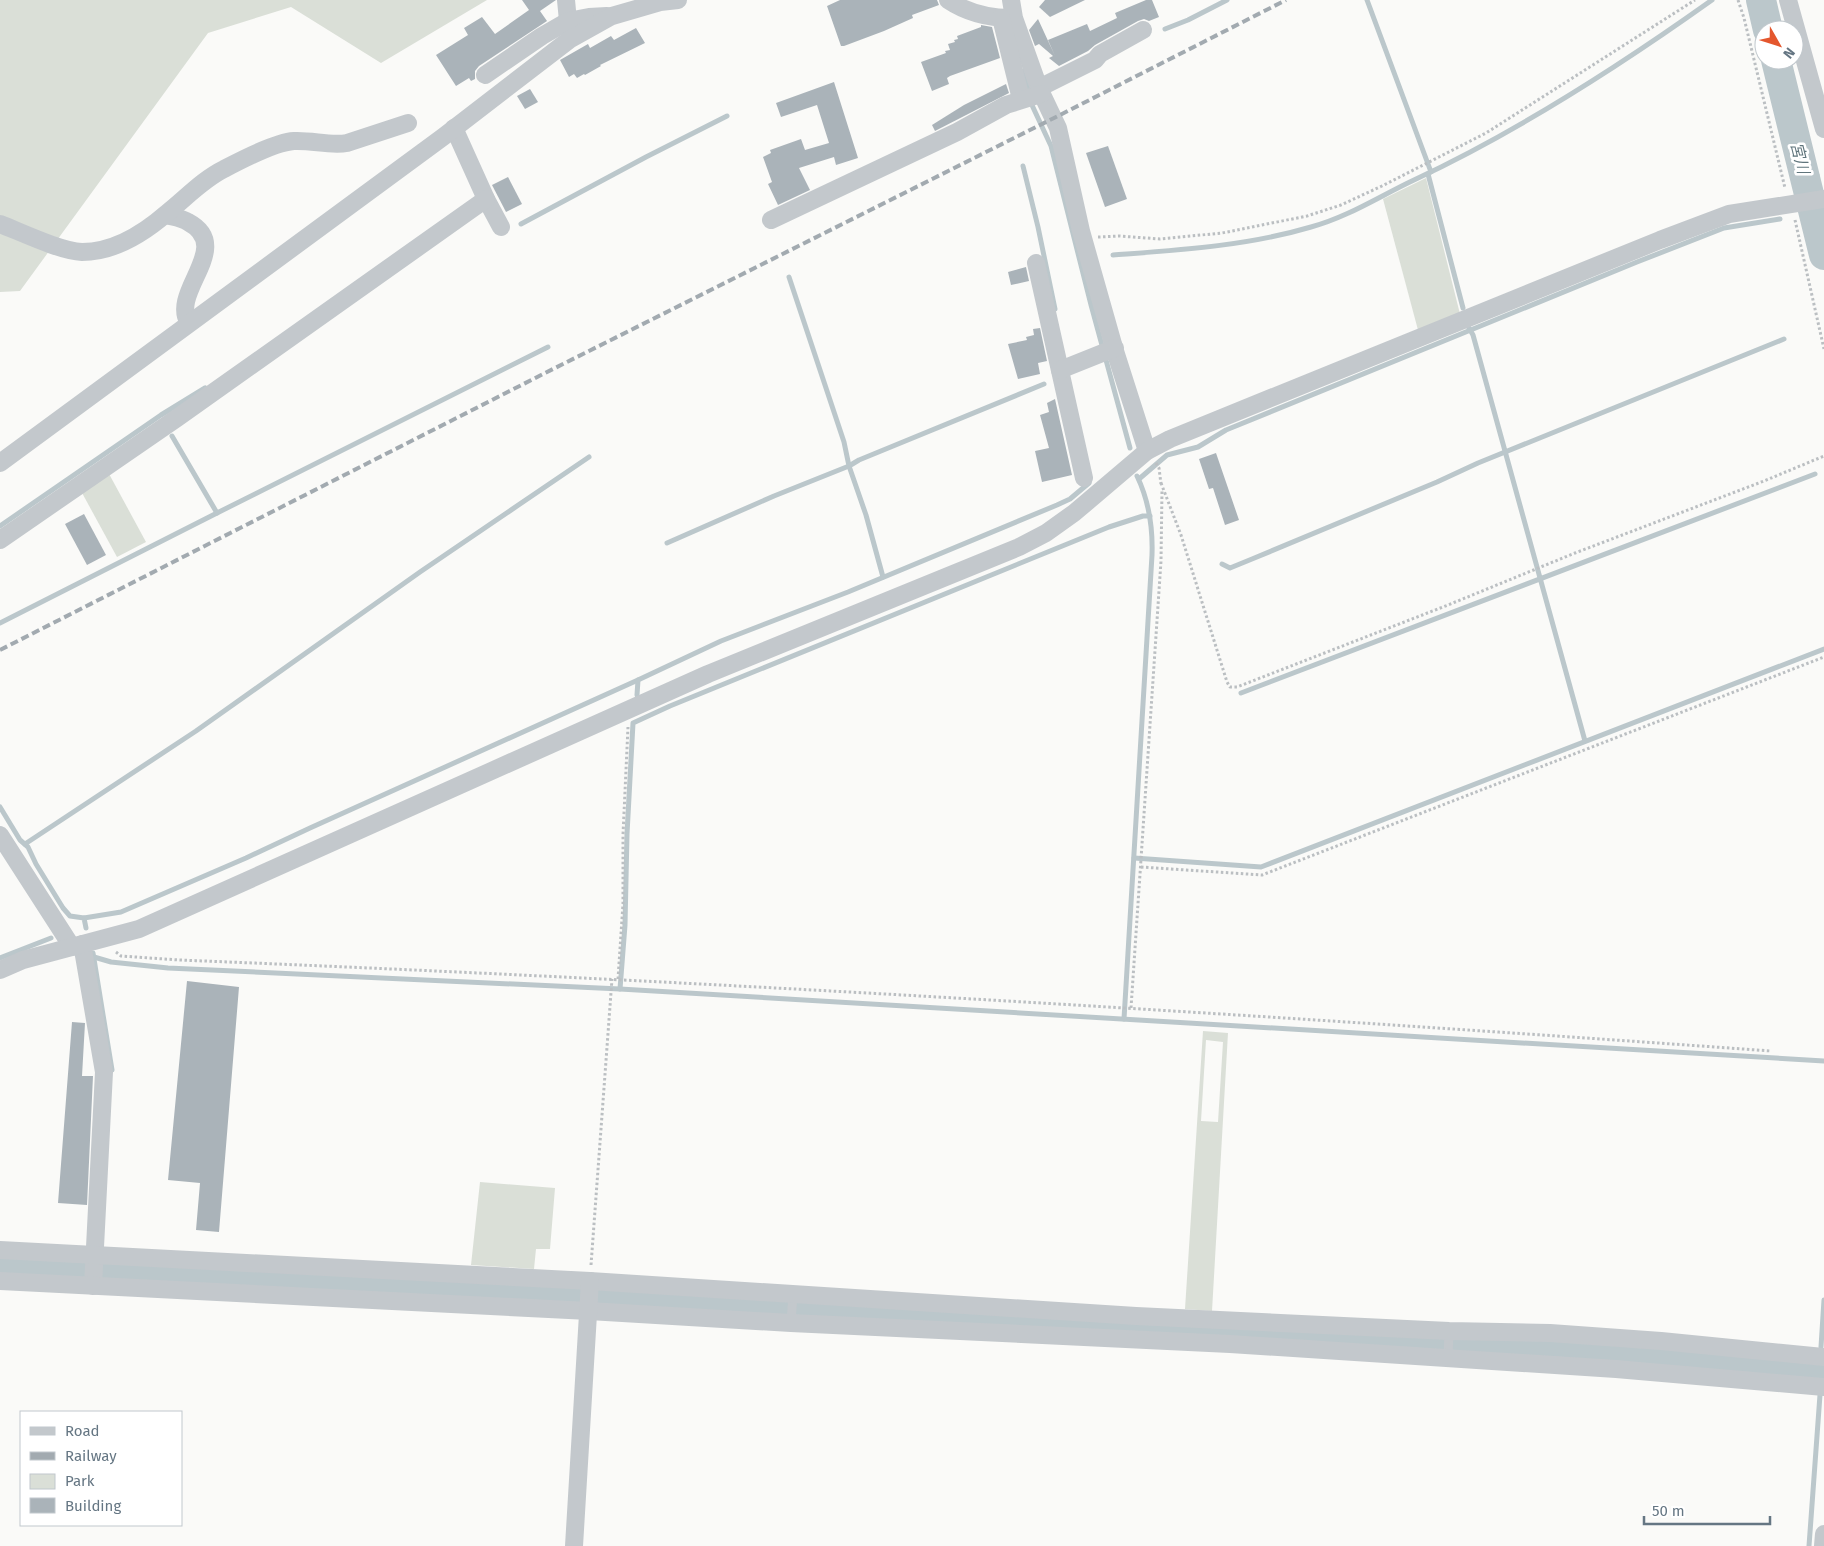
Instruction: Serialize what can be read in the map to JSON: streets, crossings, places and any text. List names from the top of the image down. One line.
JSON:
{"water":["宮川"],"legend":["Road","Railway","Park","Building"],"scale_bar":"50 m","north":"bottom right"}
